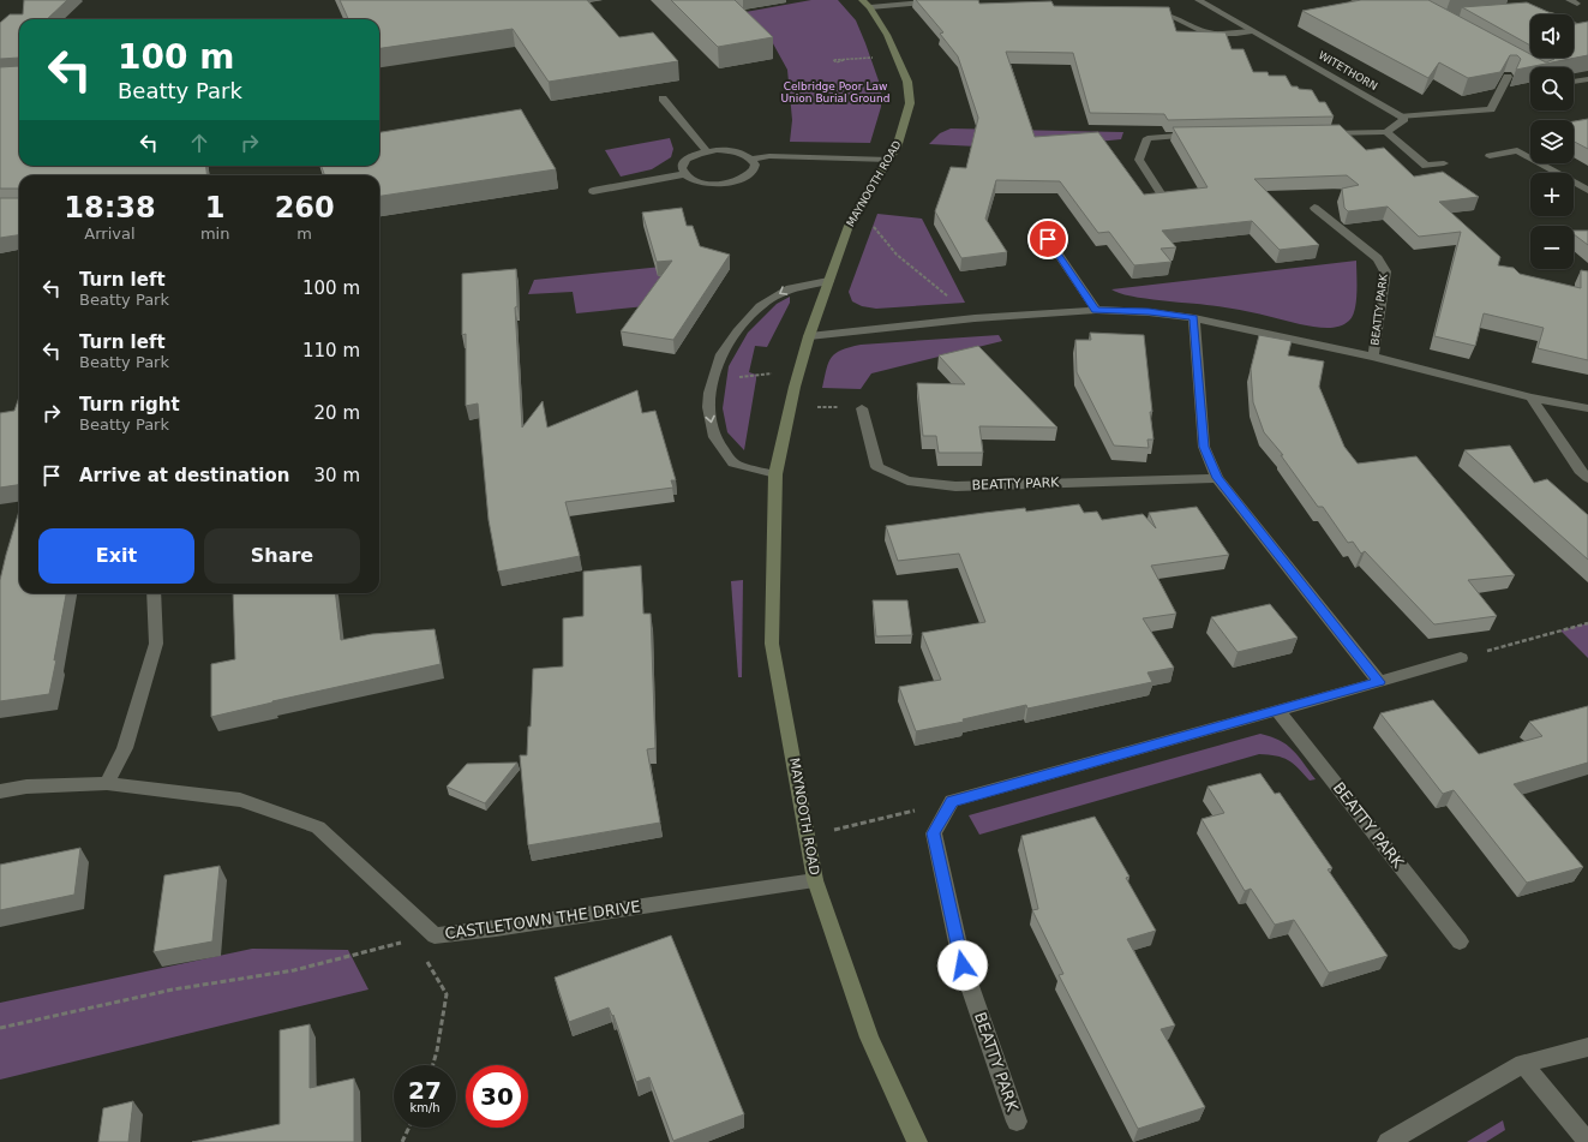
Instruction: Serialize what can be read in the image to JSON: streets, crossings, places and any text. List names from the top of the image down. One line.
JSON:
{"streets":{"main road":["MAYNOOTH ROAD"],"street":["WITETHORN","BEATTY PARK","CASTLETOWN THE DRIVE"]},"crossings":[["MAYNOOTH ROAD","BEATTY PARK"],["MAYNOOTH ROAD","CASTLETOWN THE DRIVE"]],"parks":["Celbridge Poor Law Union Burial Ground"],"page":{"map_buttons":["+","−"],"turn":["100 m","Beatty Park"],"eta":["18:38","Arrival","1","min","260","m"],"list":[{"name":"Turn left","note":"Beatty Park","value":"100 m"},{"name":"Turn left","note":"Beatty Park","value":"110 m"},{"name":"Turn right","note":"Beatty Park","value":"20 m"},{"name":"Arrive at destination","value":"30 m"}],"buttons":["Exit","Share"],"speed":"27 km/h","limit":"30"}}
